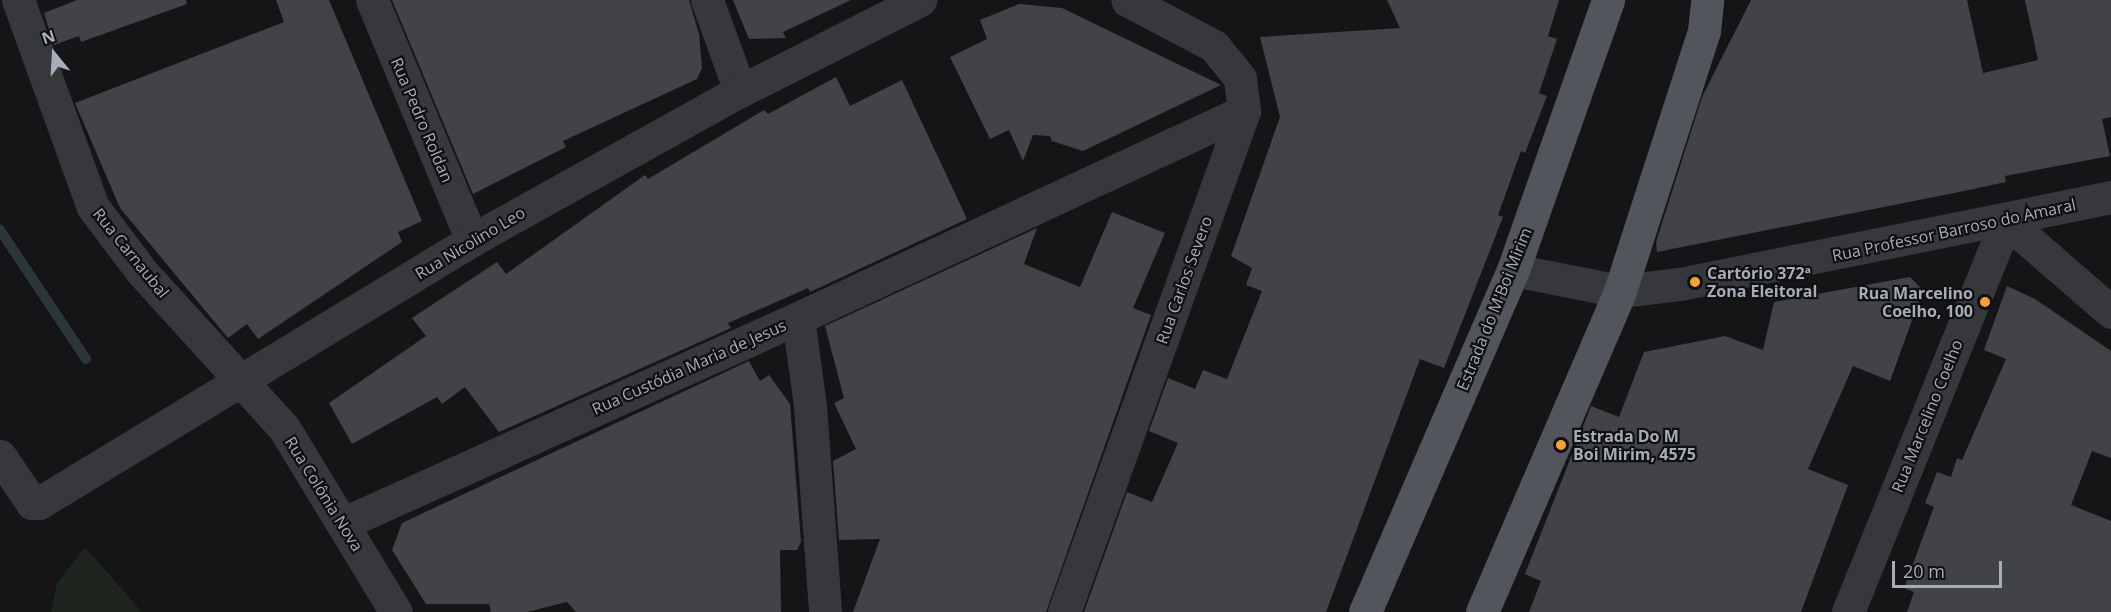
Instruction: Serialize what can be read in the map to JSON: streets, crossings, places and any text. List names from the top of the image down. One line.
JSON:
{"streets":{"main road":["Estrada do M'Boi Mirim"],"street":["Rua Pedro Roldan","Rua Professor Barroso do Amaral","Rua Nicolino Leo","Rua Carnaubal","Rua Carlos Severo","Rua Custódia Maria de Jesus","Rua Marcelino Coelho","Rua Colônia Nova"]},"crossings":[["Rua Pedro Roldan","Rua Nicolino Leo"],["Rua Professor Barroso do Amaral","Estrada do M'Boi Mirim"],["Rua Professor Barroso do Amaral","Rua Marcelino Coelho"],["Rua Nicolino Leo","Rua Carnaubal"],["Rua Nicolino Leo","Rua Colônia Nova"],["Rua Carnaubal","Rua Colônia Nova"],["Rua Custódia Maria de Jesus","Rua Colônia Nova"]],"places":["Cartório 372ª Zona Eleitoral","Rua Marcelino Coelho, 100","Estrada Do M Boi Mirim, 4575"],"scale_bar":"20 m","north":"top"}
